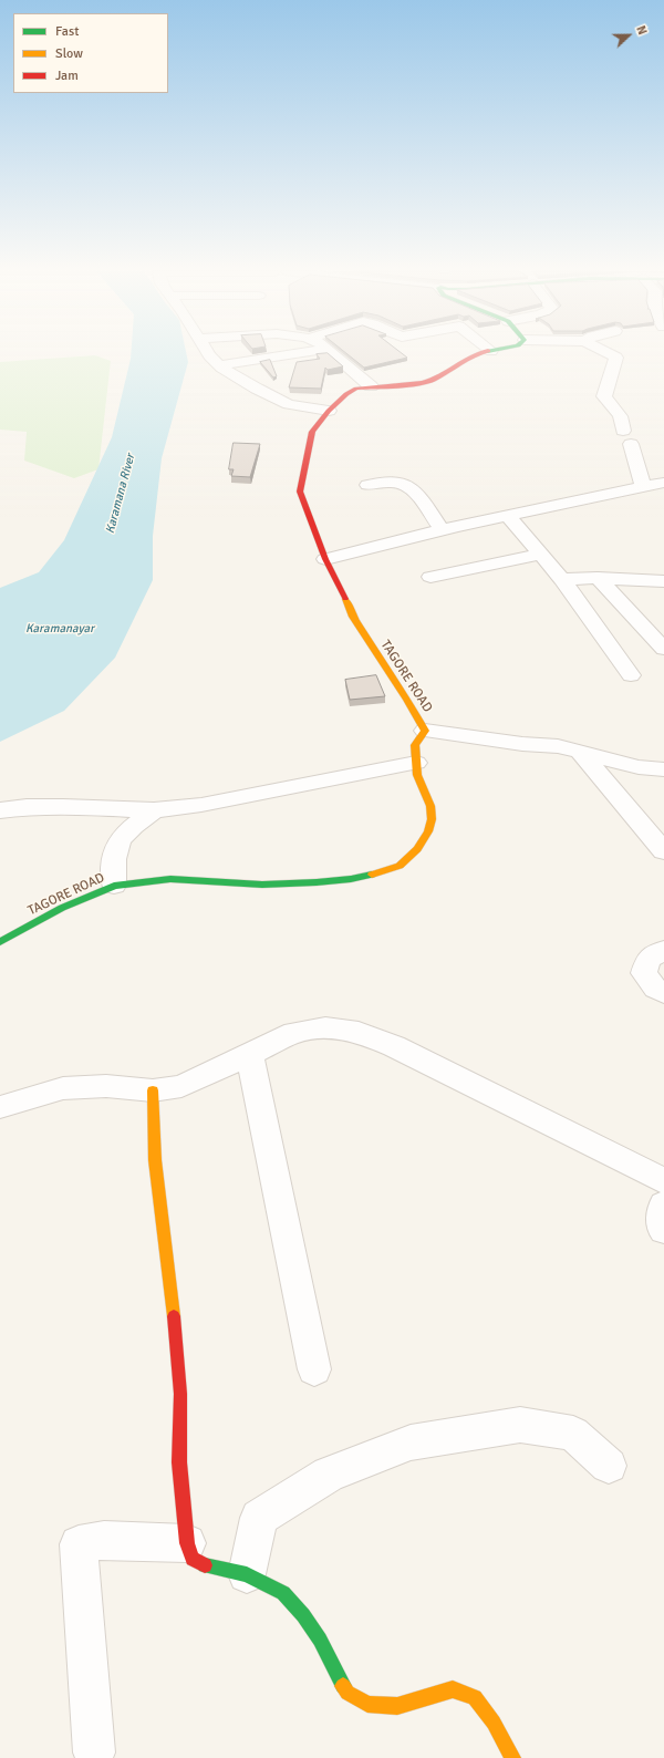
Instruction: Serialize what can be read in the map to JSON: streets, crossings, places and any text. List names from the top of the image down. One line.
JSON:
{"streets":{"street":["TAGORE ROAD"]},"water":["Karamana River","Karamanayar"],"legend":["Fast","Slow","Jam"],"north":"right"}
